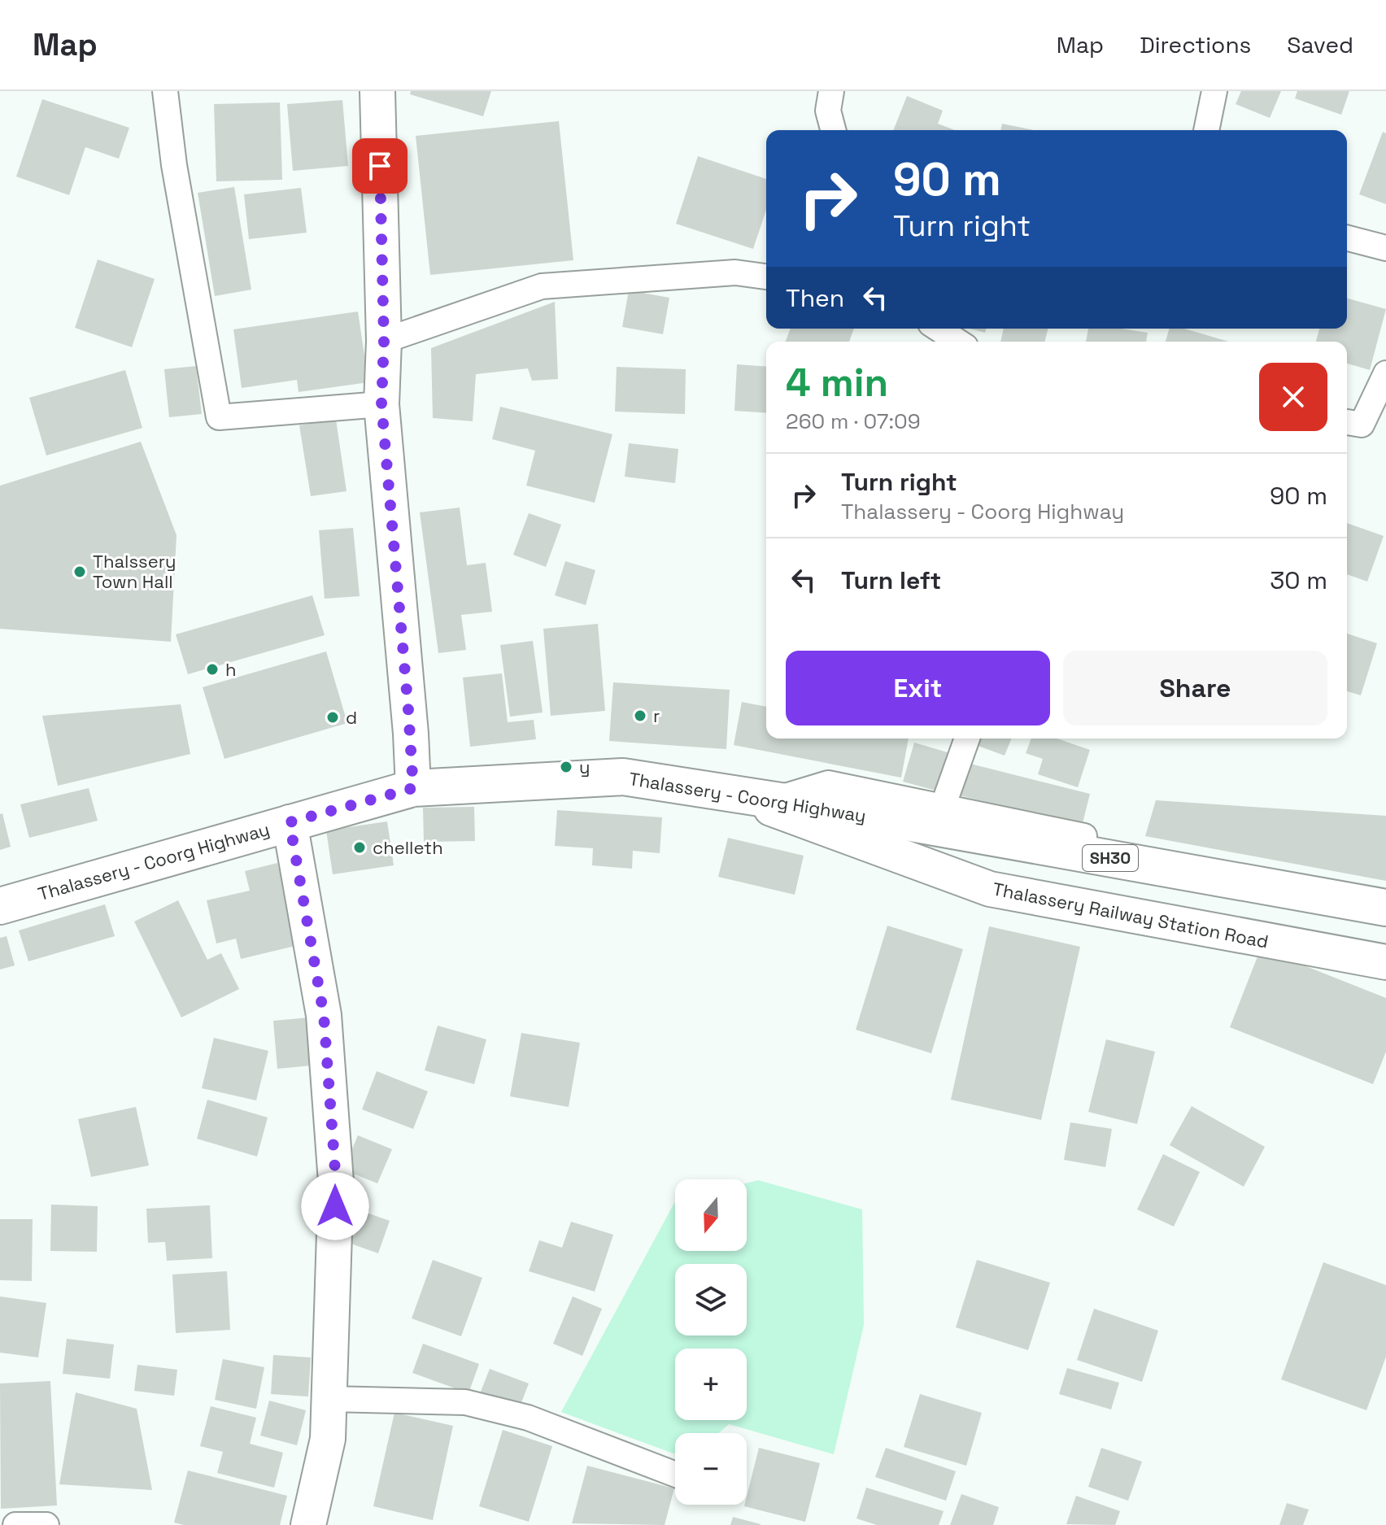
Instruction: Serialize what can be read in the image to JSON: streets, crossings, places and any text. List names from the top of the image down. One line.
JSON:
{"streets":{"main road":["Thalassery - Coorg Highway","SH30"],"street":["Thalassery Railway Station Road"]},"crossings":[["Thalassery - Coorg Highway","Thalassery Railway Station Road"]],"places":["Thalssery Town Hall","h","r","d","y","chelleth"],"north":"bottom","page":{"header":"Map","nav":["Map","Directions","Saved"],"turn":["90 m","Turn right"],"then":"Then","heading":["4 min","260 m · 07:09"],"list":[{"name":"Turn right","note":"Thalassery - Coorg Highway","value":"90 m"},{"name":"Turn left","value":"30 m"}],"buttons":["Exit","Share"],"map_buttons":["+","−"]}}
